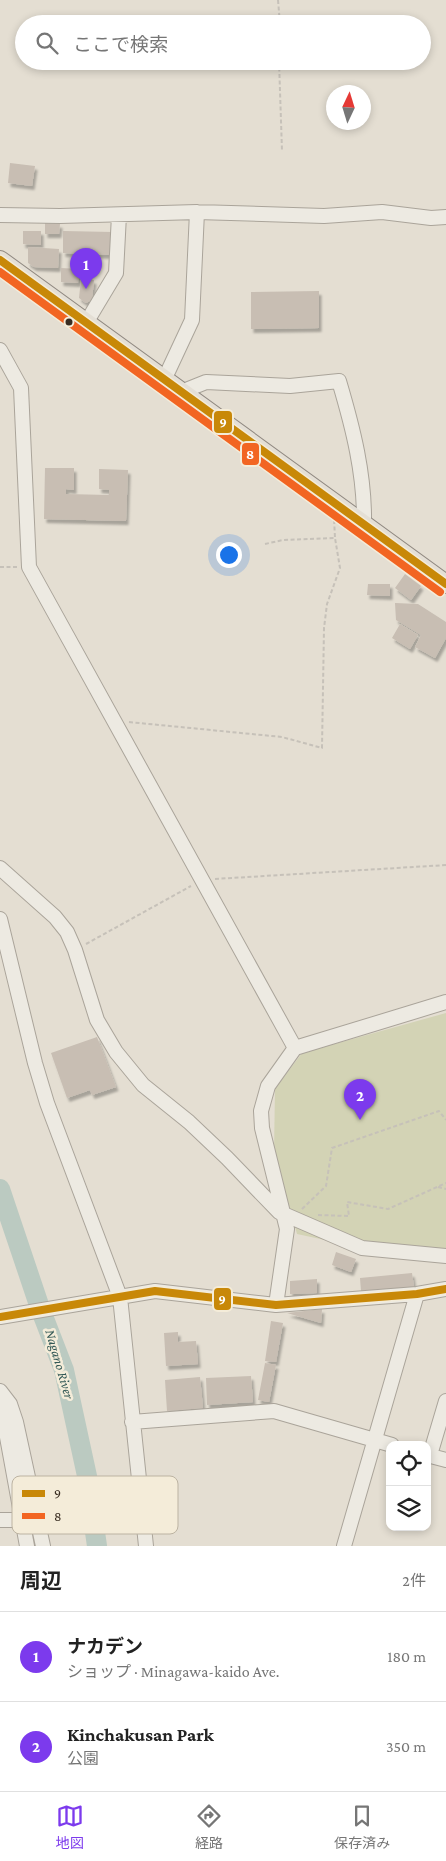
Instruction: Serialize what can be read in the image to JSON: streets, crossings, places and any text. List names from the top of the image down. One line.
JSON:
{"water":["Nagano River"],"lines":["transit line 9","transit line 8"],"legend":["9","8"],"north":"top","page":{"search":"ここで検索","pins":["1","2"],"heading":["周辺","2件"],"list":[{"mark":"1","name":"ナカデン","note":"ショップ · Minagawa-kaido Ave.","value":"180 m"},{"mark":"2","name":"Kinchakusan Park","note":"公園","value":"350 m"}],"nav":["地図","経路","保存済み"]}}
